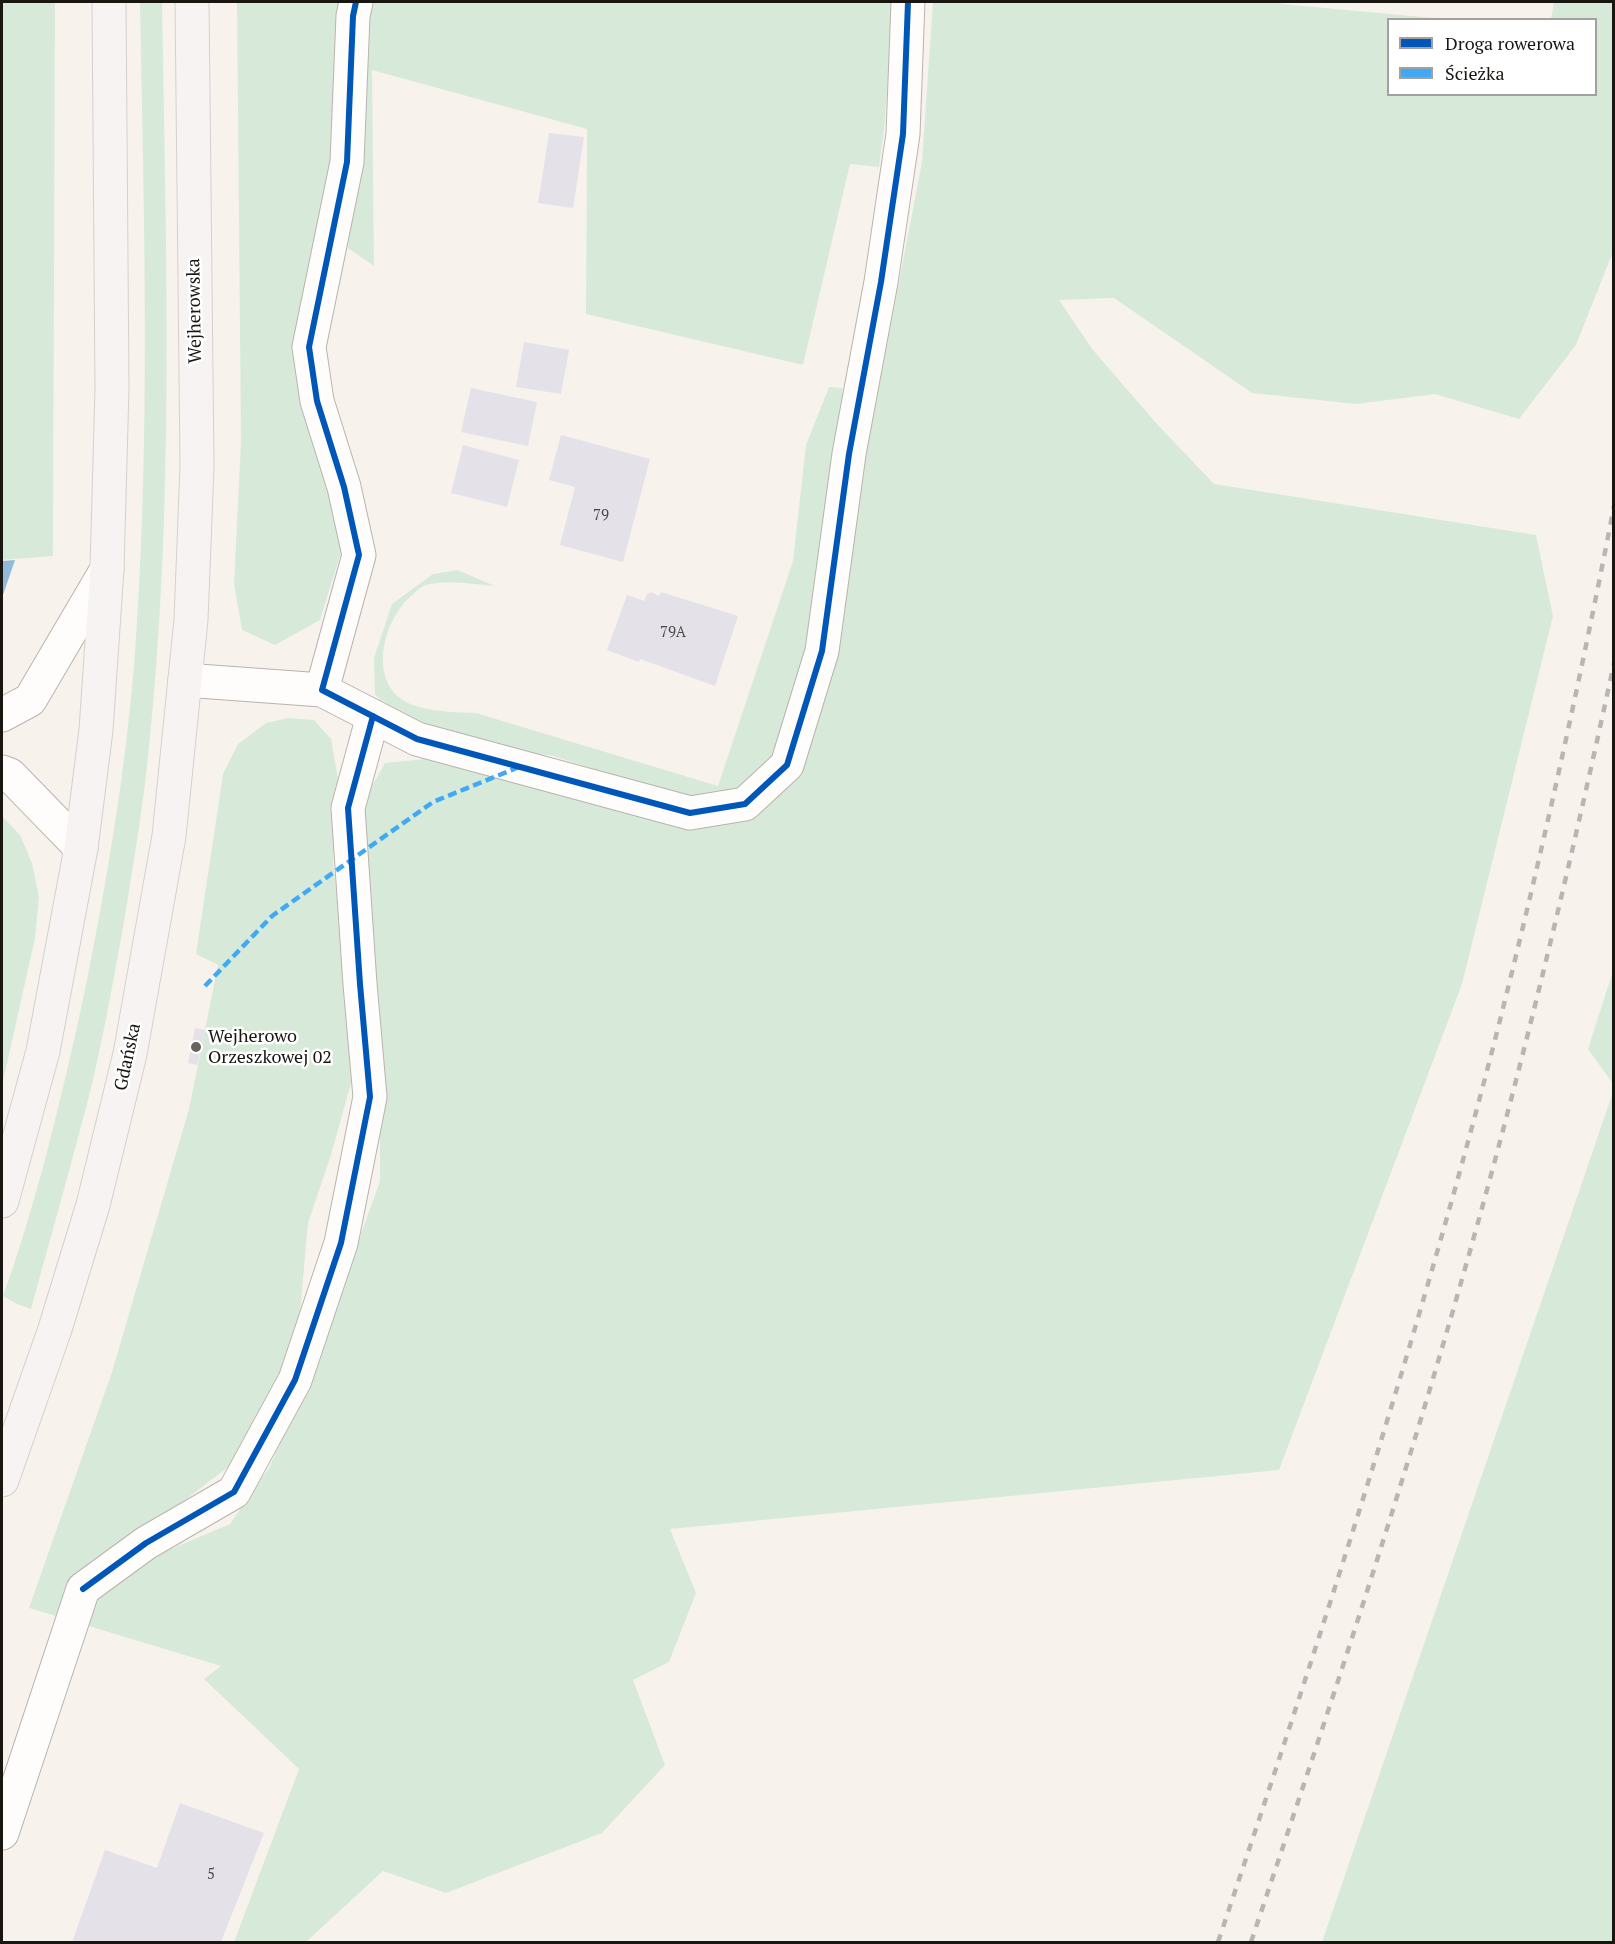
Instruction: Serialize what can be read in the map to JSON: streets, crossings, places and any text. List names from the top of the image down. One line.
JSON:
{"streets":{"main road":["Wejherowska","Gdańska"]},"crossings":[["Wejherowska","Gdańska"]],"places":["Wejherowo Orzeszkowej 02"],"house_numbers":["79","79A","5"],"legend":["Droga rowerowa","Ścieżka"]}
